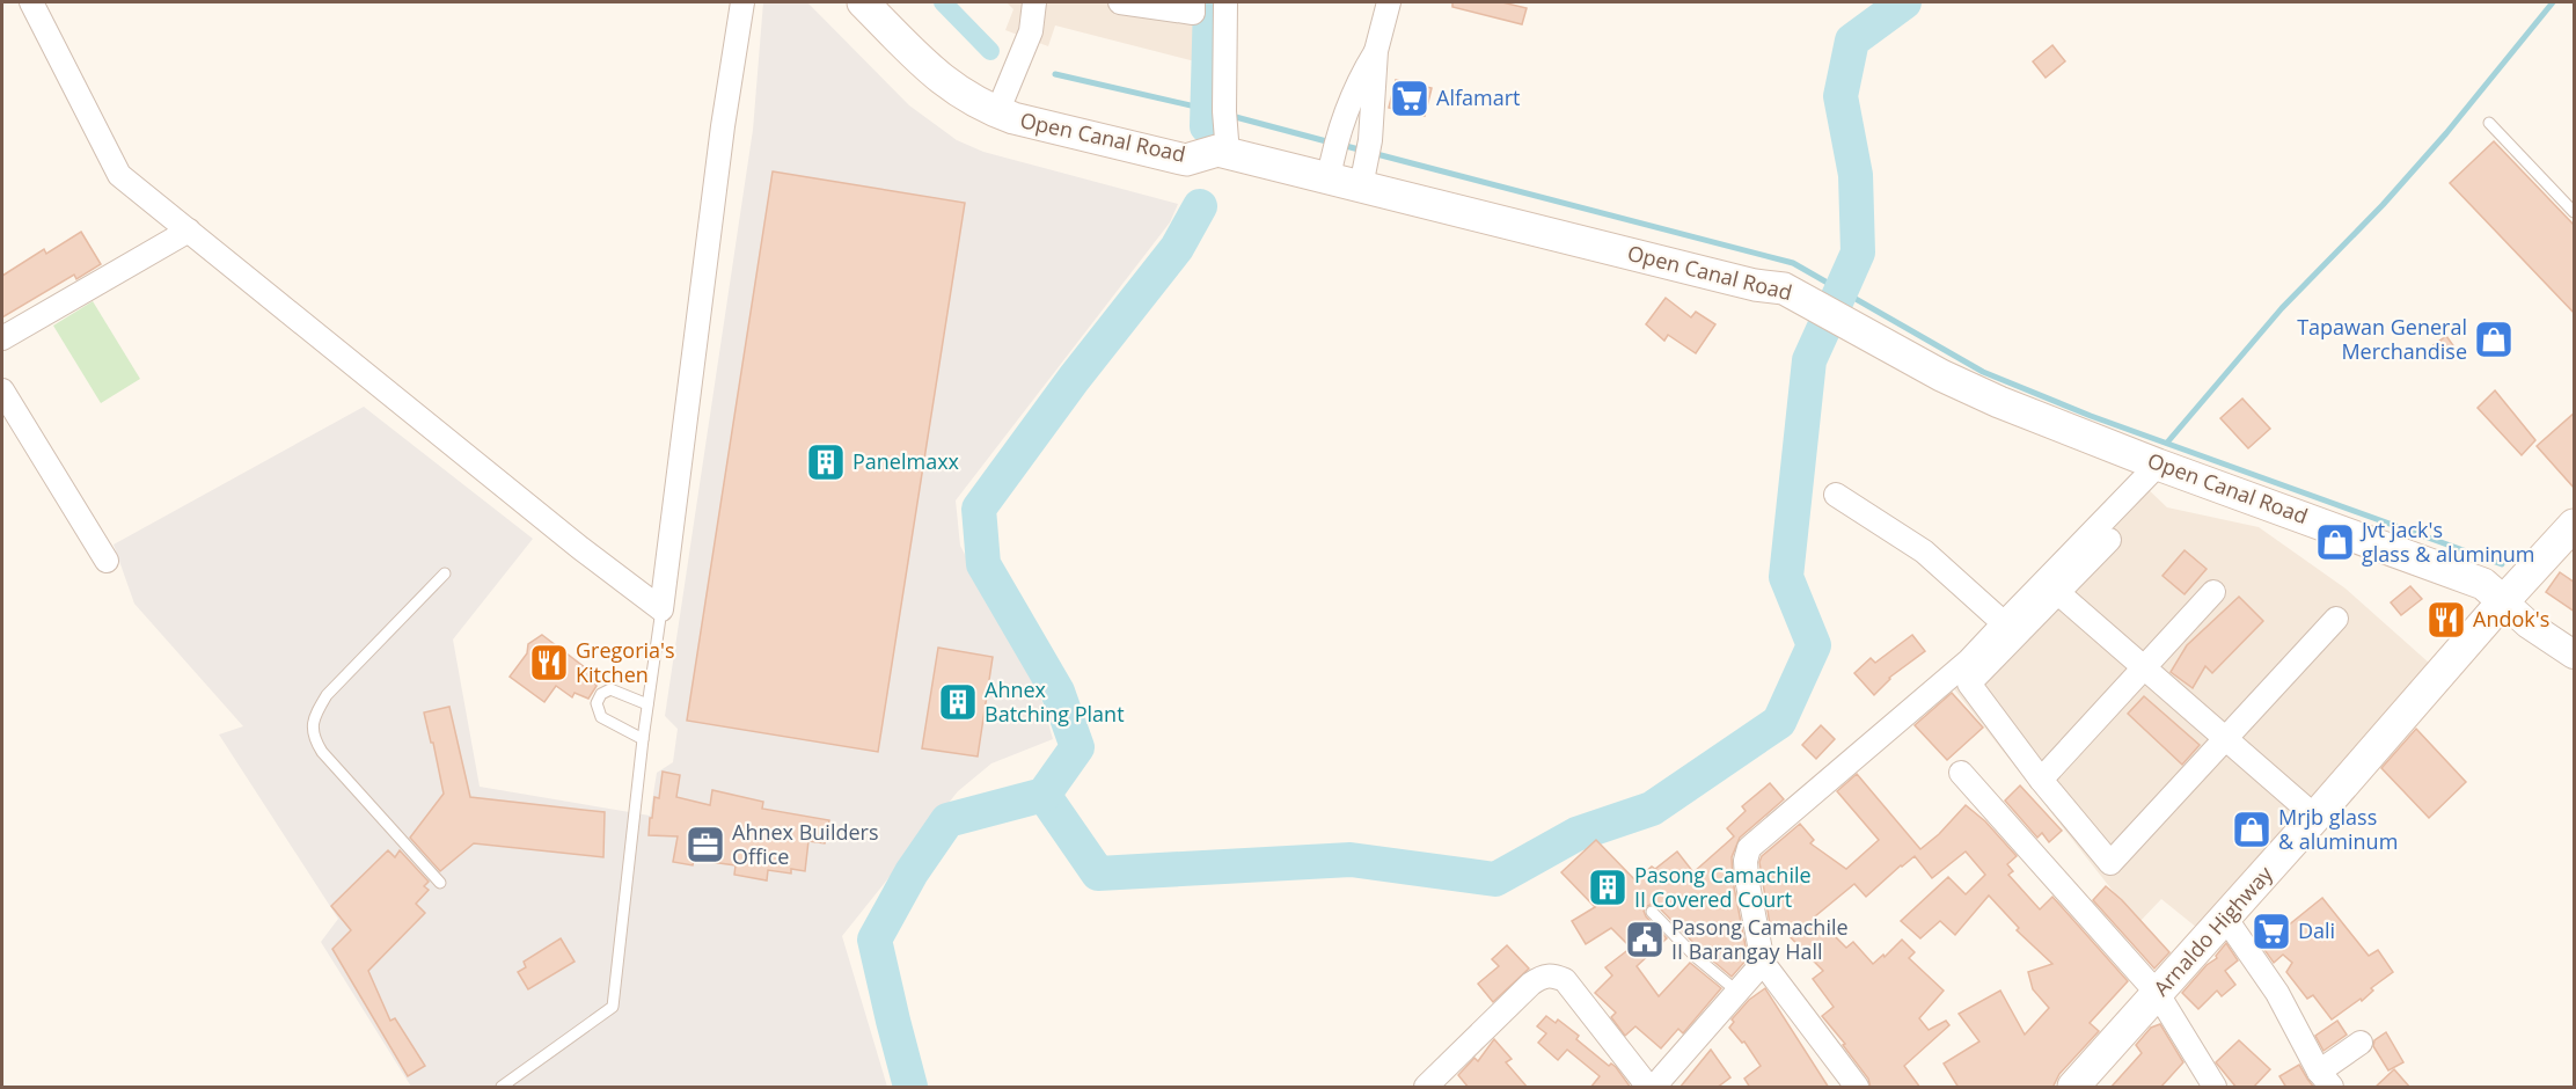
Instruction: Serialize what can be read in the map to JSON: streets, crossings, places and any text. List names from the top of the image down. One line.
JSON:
{"streets":{"main road":["Open Canal Road","Arnaldo Highway"]},"crossings":[["Open Canal Road","Arnaldo Highway"]],"places":{"supermarket":["Alfamart","Dali"],"shop":["Tapawan General Merchandise","Jvt jack's glass & aluminum","Mrjb glass & aluminum"],"building":["Panelmaxx","Ahnex Batching Plant","Pasong Camachile II Covered Court"],"restaurant":["Andok's","Gregoria's Kitchen"],"office":["Ahnex Builders Office"],"public building":["Pasong Camachile II Barangay Hall"]}}
